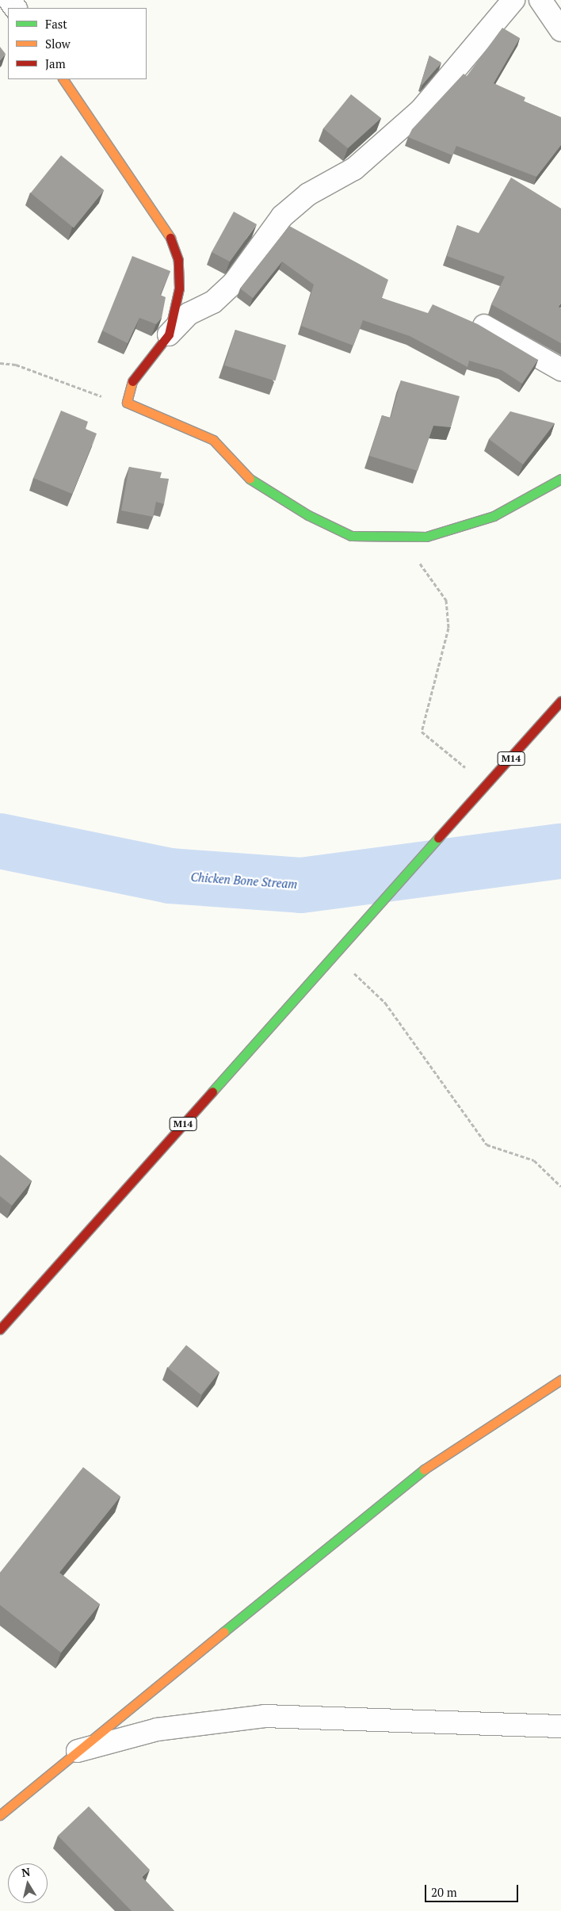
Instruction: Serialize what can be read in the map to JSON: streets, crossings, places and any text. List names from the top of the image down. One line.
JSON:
{"streets":{"main road":["M14"]},"water":["Chicken Bone Stream"],"legend":["Fast","Slow","Jam"],"scale_bar":"20 m","north":"top"}
